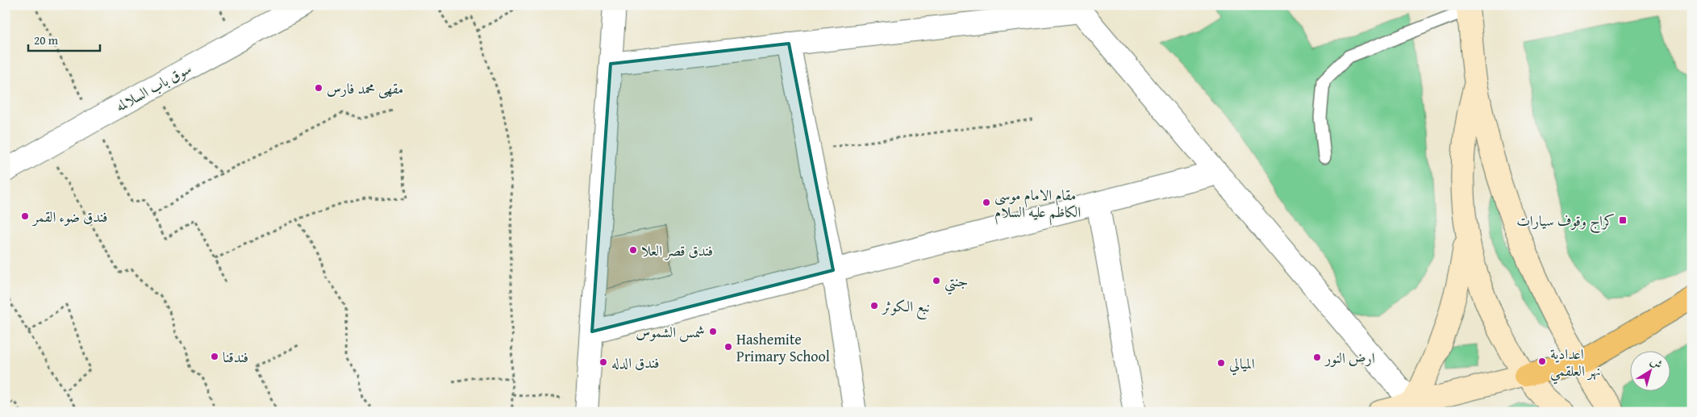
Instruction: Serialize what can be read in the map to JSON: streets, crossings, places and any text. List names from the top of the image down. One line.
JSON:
{"streets":{"street":["سوق باب السلالمه"]},"places":{"other":["مقهى محمد فارس","مقام الامام موسى الكاظم عليه السلام","فندق ضوء القمر","فندق قصر العلا","جنتي","نبع الكوثر","شمس الشموس","Hashemite Primary School","فندقنا","ارض النور","اعدادية نهر العلقمي","فندق الدله","الميالي"],"transit":["كراج وقوف سيارات"]},"scale_bar":"20 m","north":"top right"}
